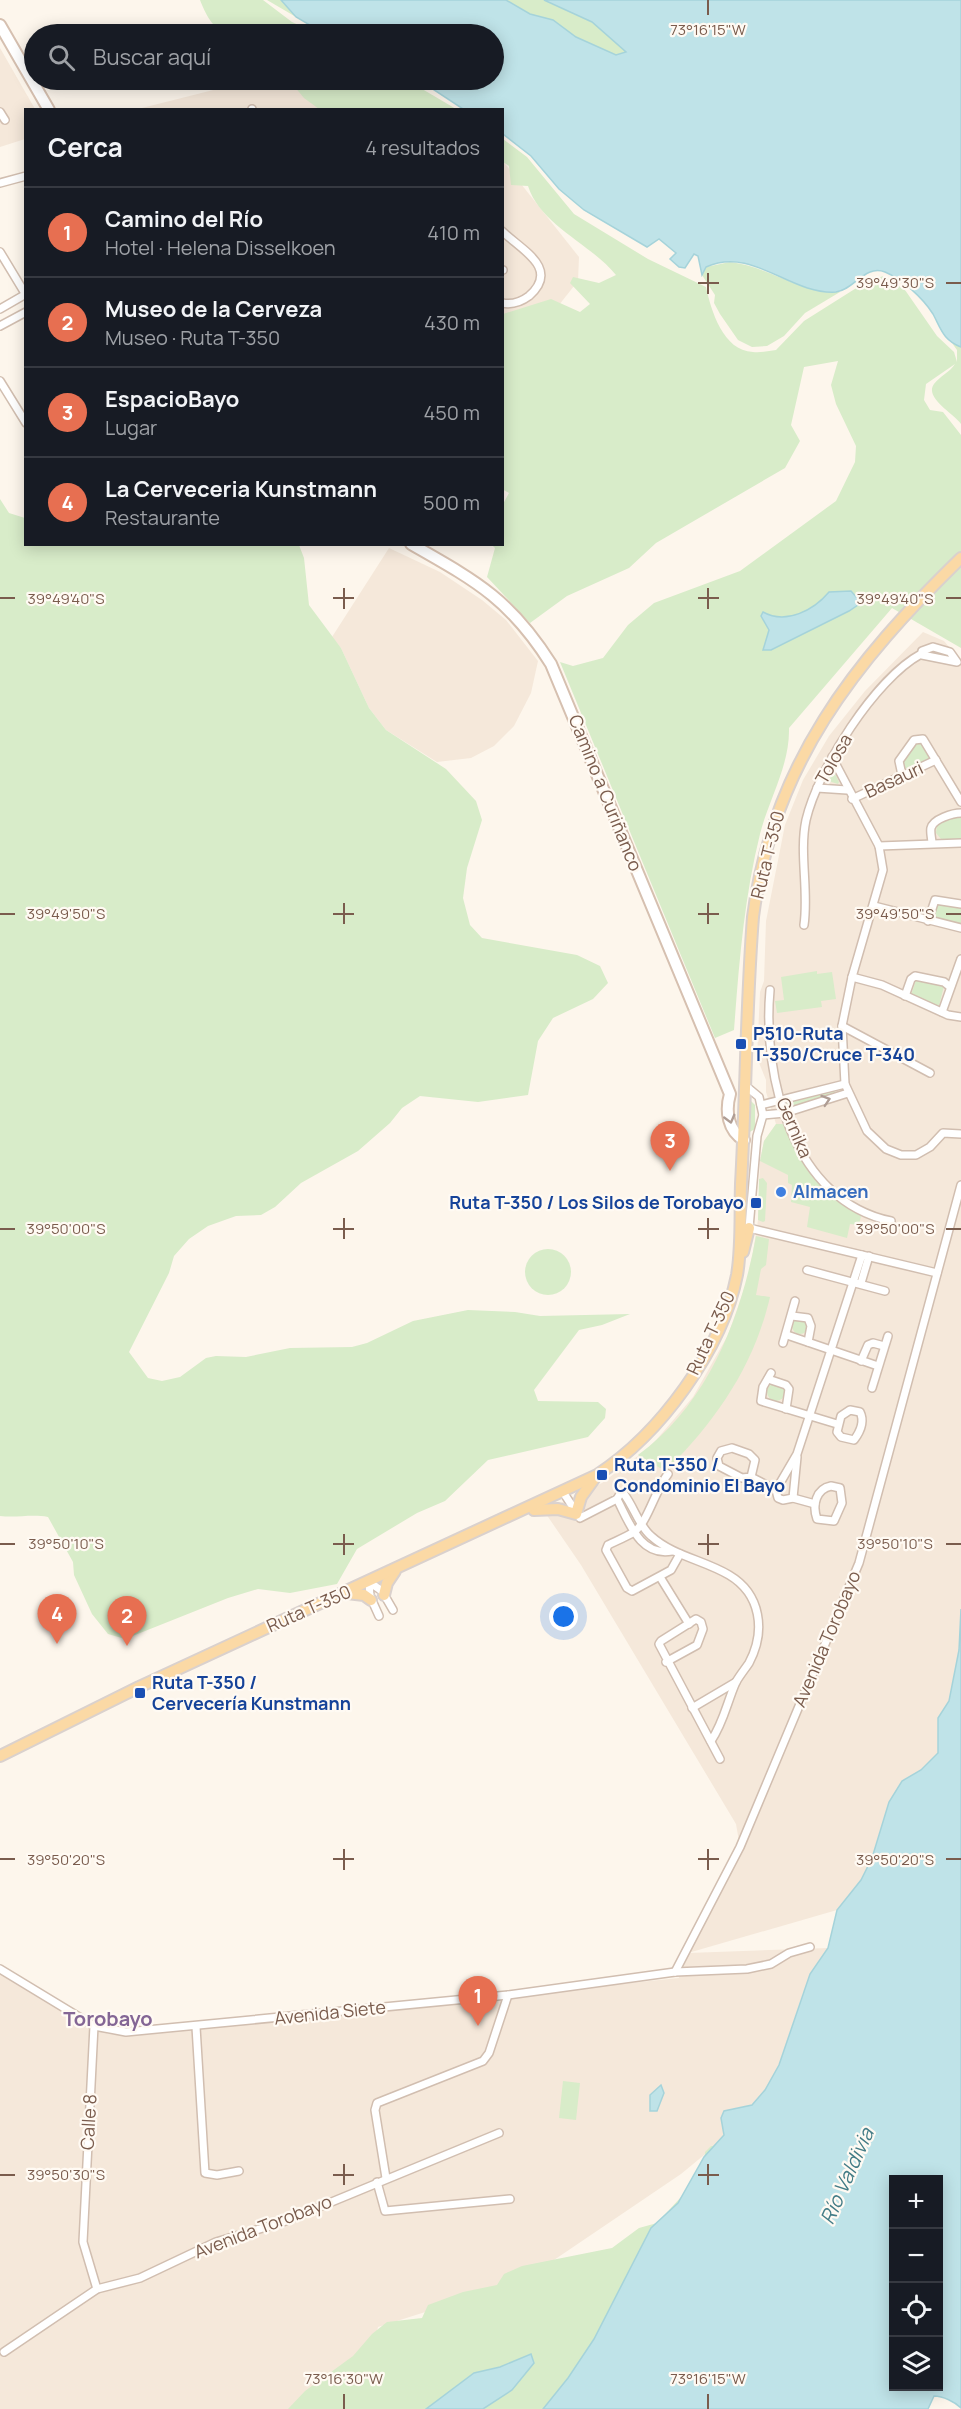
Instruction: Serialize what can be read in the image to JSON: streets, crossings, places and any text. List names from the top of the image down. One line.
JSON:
{"streets":{"main road":["Ruta T-350"],"street":["Tolosa","Basauri","Camino a Curiñanco","Gernika","Avenida Torobayo","Avenida Siete","Calle 8"]},"crossings":[["Camino a Curiñanco","Ruta T-350"],["Avenida Torobayo","Avenida Siete"],["Avenida Torobayo","Calle 8"],["Avenida Siete","Calle 8"]],"districts":["Torobayo"],"water":["Río Valdivia"],"places":{"transit":["P510-Ruta T-350/Cruce T-340","Ruta T-350 / Los Silos de Torobayo","Ruta T-350 / Condominio El Bayo","Ruta T-350 / Cervecería Kunstmann"],"other":["Almacen"]},"page":{"search":"Buscar aquí","heading":["Cerca","4 resultados"],"list":[{"mark":"1","name":"Camino del Río","note":"Hotel · Helena Disselkoen","value":"410 m"},{"mark":"2","name":"Museo de la Cerveza","note":"Museo · Ruta T-350","value":"430 m"},{"mark":"3","name":"EspacioBayo","note":"Lugar","value":"450 m"},{"mark":"4","name":"La Cerveceria Kunstmann","note":"Restaurante","value":"500 m"}],"pins":["3","4","2","1"],"map_buttons":["+","−"]},"coordinates":["73°16'15\"W","39°49'30\"S","39°49'40\"S","39°49'50\"S","39°50'00\"S","39°50'10\"S","39°50'20\"S","39°50'30\"S","73°16'30\"W"]}
